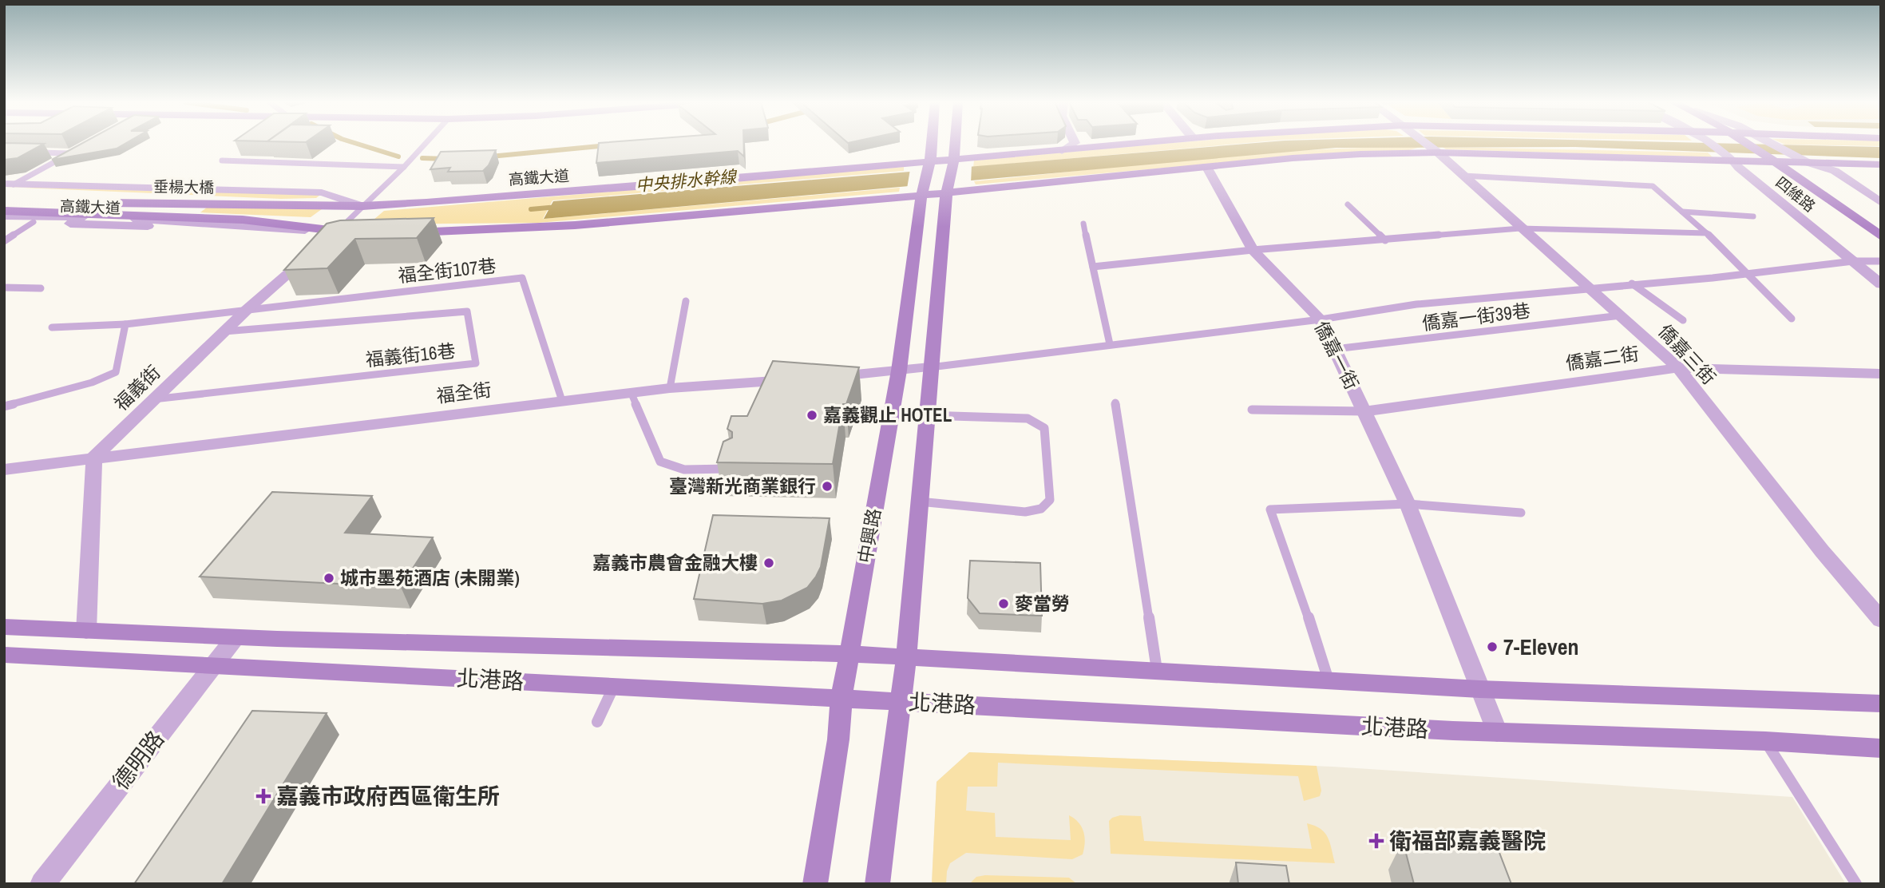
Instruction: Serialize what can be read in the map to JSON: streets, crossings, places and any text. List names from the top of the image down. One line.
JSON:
{"streets":{"street":["高鐵大道","垂楊大橋","四維路","僑嘉三街","僑嘉一街","僑嘉二街","福義街","福全街","中興路","北港路","德明路"],"lane":["福全街107巷","僑嘉一街39巷","福義街16巷"]},"crossings":[["高鐵大道","垂楊大橋"],["高鐵大道","福義街"],["高鐵大道","中興路"],["福全街107巷","福義街"],["福全街107巷","福全街"],["僑嘉一街39巷","僑嘉三街"],["僑嘉一街39巷","僑嘉一街"],["僑嘉三街","僑嘉二街"],["福義街16巷","福義街"],["僑嘉一街","僑嘉二街"],["僑嘉一街","北港路"],["福義街","福全街"],["中興路","北港路"],["北港路","德明路"]],"water":["中央排水幹線"],"places":{"other":["嘉義觀止 HOTEL","臺灣新光商業銀行","嘉義市農會金融大樓","城市墨苑酒店 (未開業)","麥當勞","7-Eleven"],"health":["嘉義市政府西區衛生所","衛福部嘉義醫院"]}}
